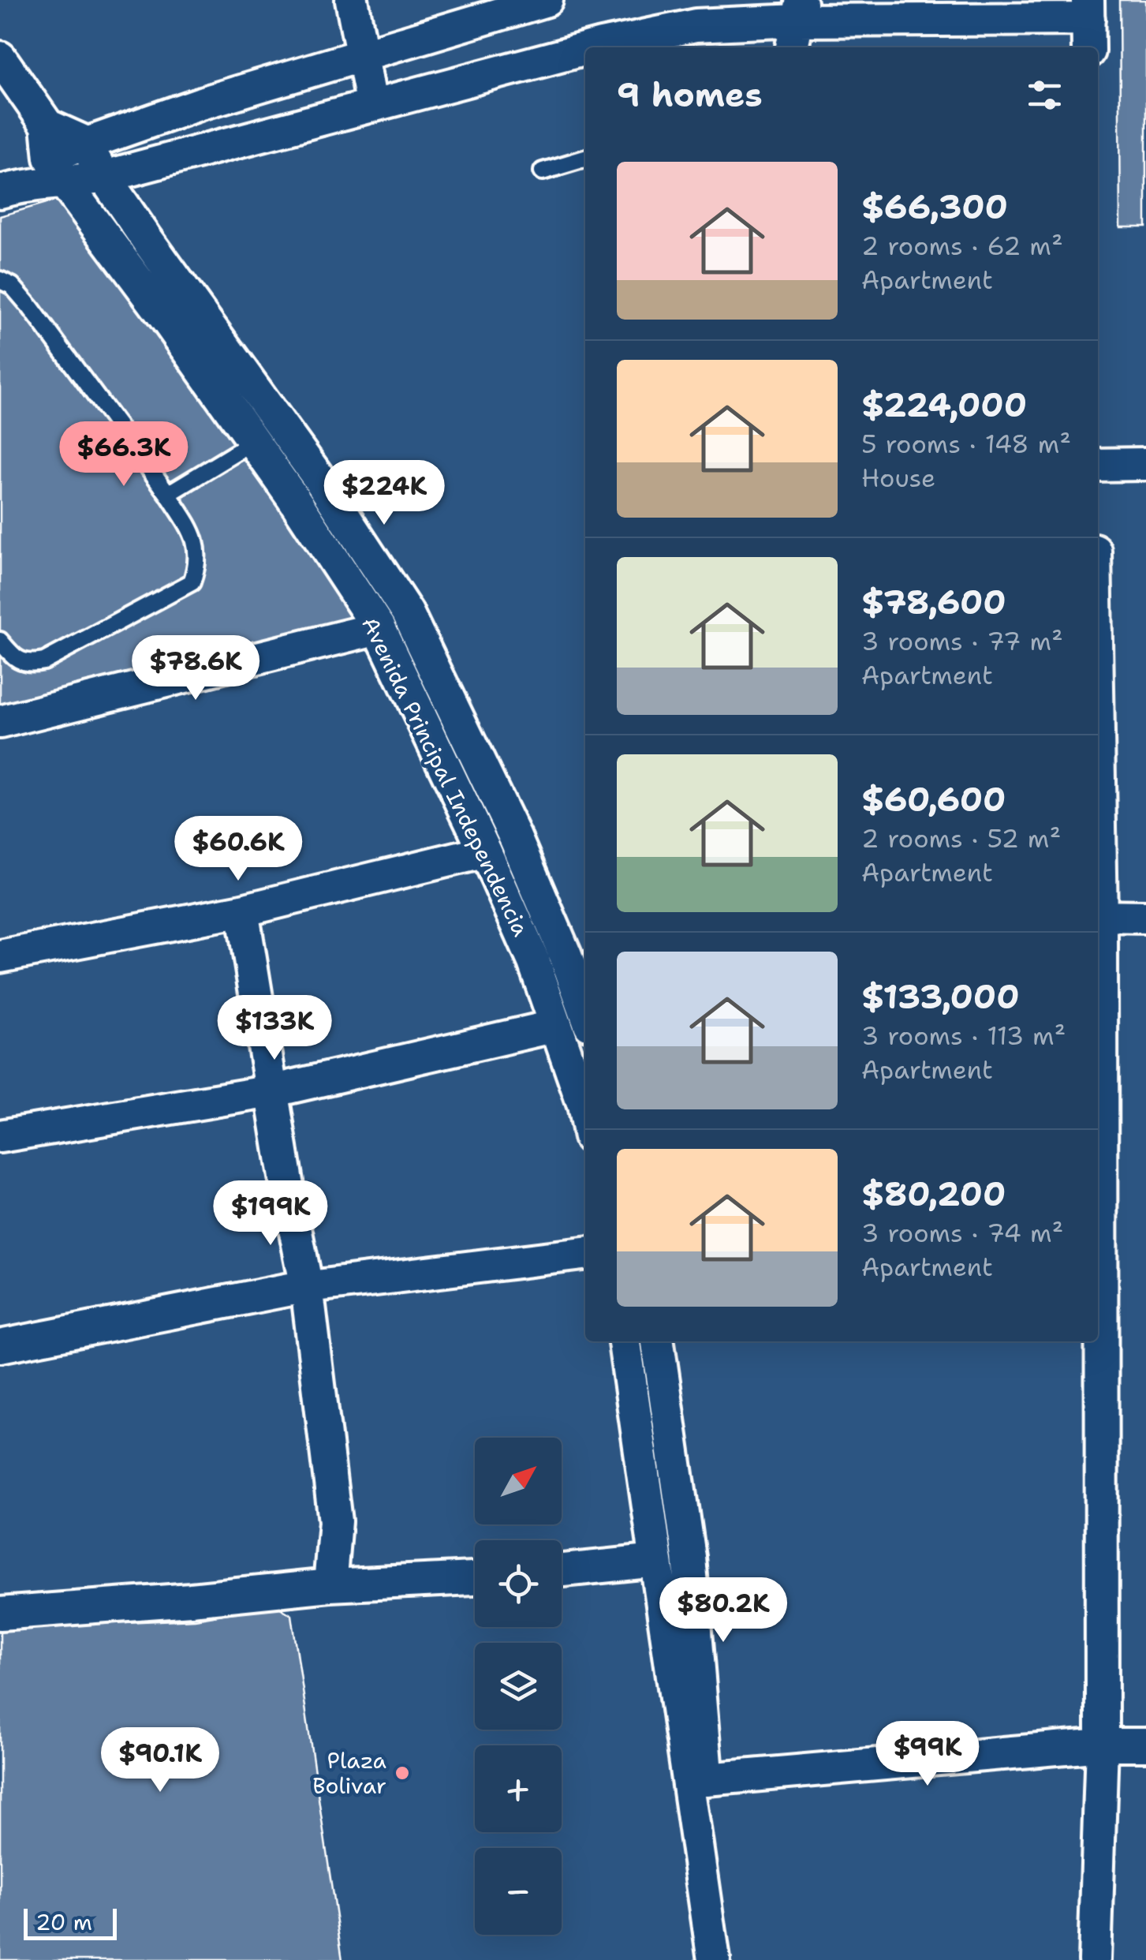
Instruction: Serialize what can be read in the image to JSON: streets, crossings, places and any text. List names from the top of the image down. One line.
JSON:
{"streets":{"street":["Avenida Principal Independencia"]},"places":["Plaza Bolivar"],"scale_bar":"20 m","north":"top right","page":{"heading":"9 homes","list":[{"name":"$66,300","note":"2 rooms · 62 m² · Apartment"},{"name":"$224,000","note":"5 rooms · 148 m² · House"},{"name":"$78,600","note":"3 rooms · 77 m² · Apartment"},{"name":"$60,600","note":"2 rooms · 52 m² · Apartment"},{"name":"$133,000","note":"3 rooms · 113 m² · Apartment"},{"name":"$80,200","note":"3 rooms · 74 m² · Apartment"}],"price":["$66.3K","$224K","$78.6K","$60.6K","$133K","$199K","$80.2K","$99K","$90.1K"],"map_buttons":["+","−"],"scale":"20 m"}}
